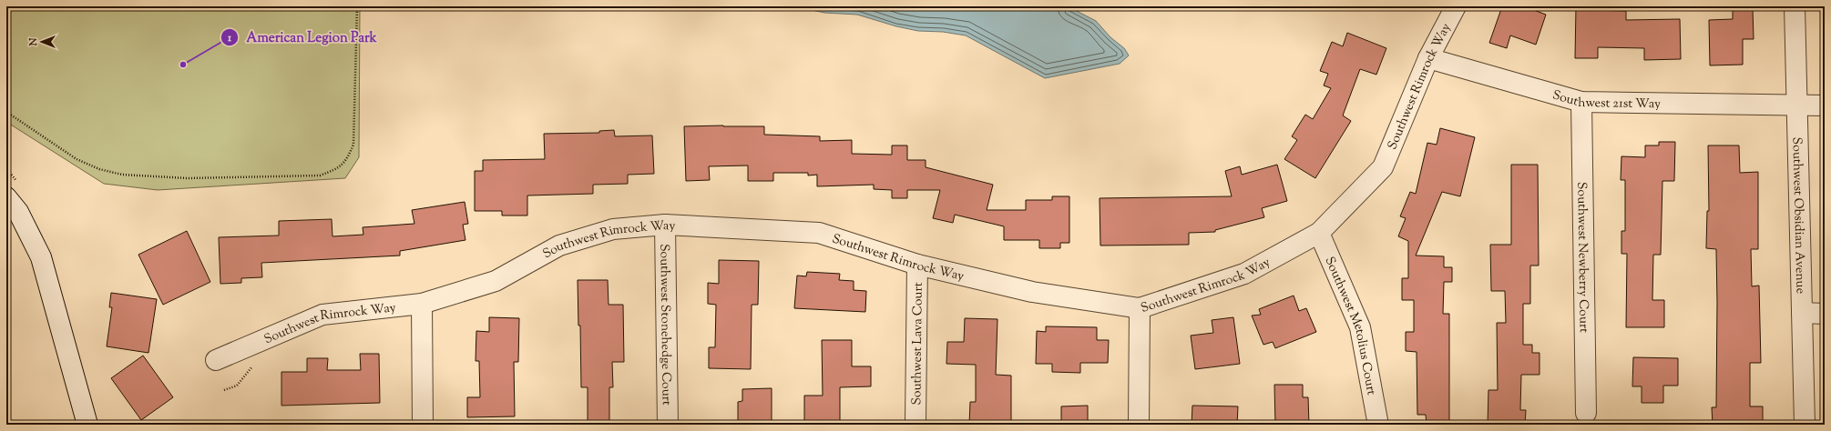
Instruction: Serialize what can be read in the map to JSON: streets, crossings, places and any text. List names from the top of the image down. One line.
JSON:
{"streets":{"street":["Southwest Rimrock Way","Southwest 21st Way","Southwest Obsidian Avenue","Southwest Newberry Court","Southwest Stonehedge Court","Southwest Metolius Court","Southwest Lava Court"]},"crossings":[["Southwest Rimrock Way","Southwest 21st Way"],["Southwest Rimrock Way","Southwest Stonehedge Court"],["Southwest Rimrock Way","Southwest Metolius Court"],["Southwest Rimrock Way","Southwest Lava Court"],["Southwest 21st Way","Southwest Obsidian Avenue"],["Southwest 21st Way","Southwest Newberry Court"]],"places":["American Legion Park"],"north":"left"}
